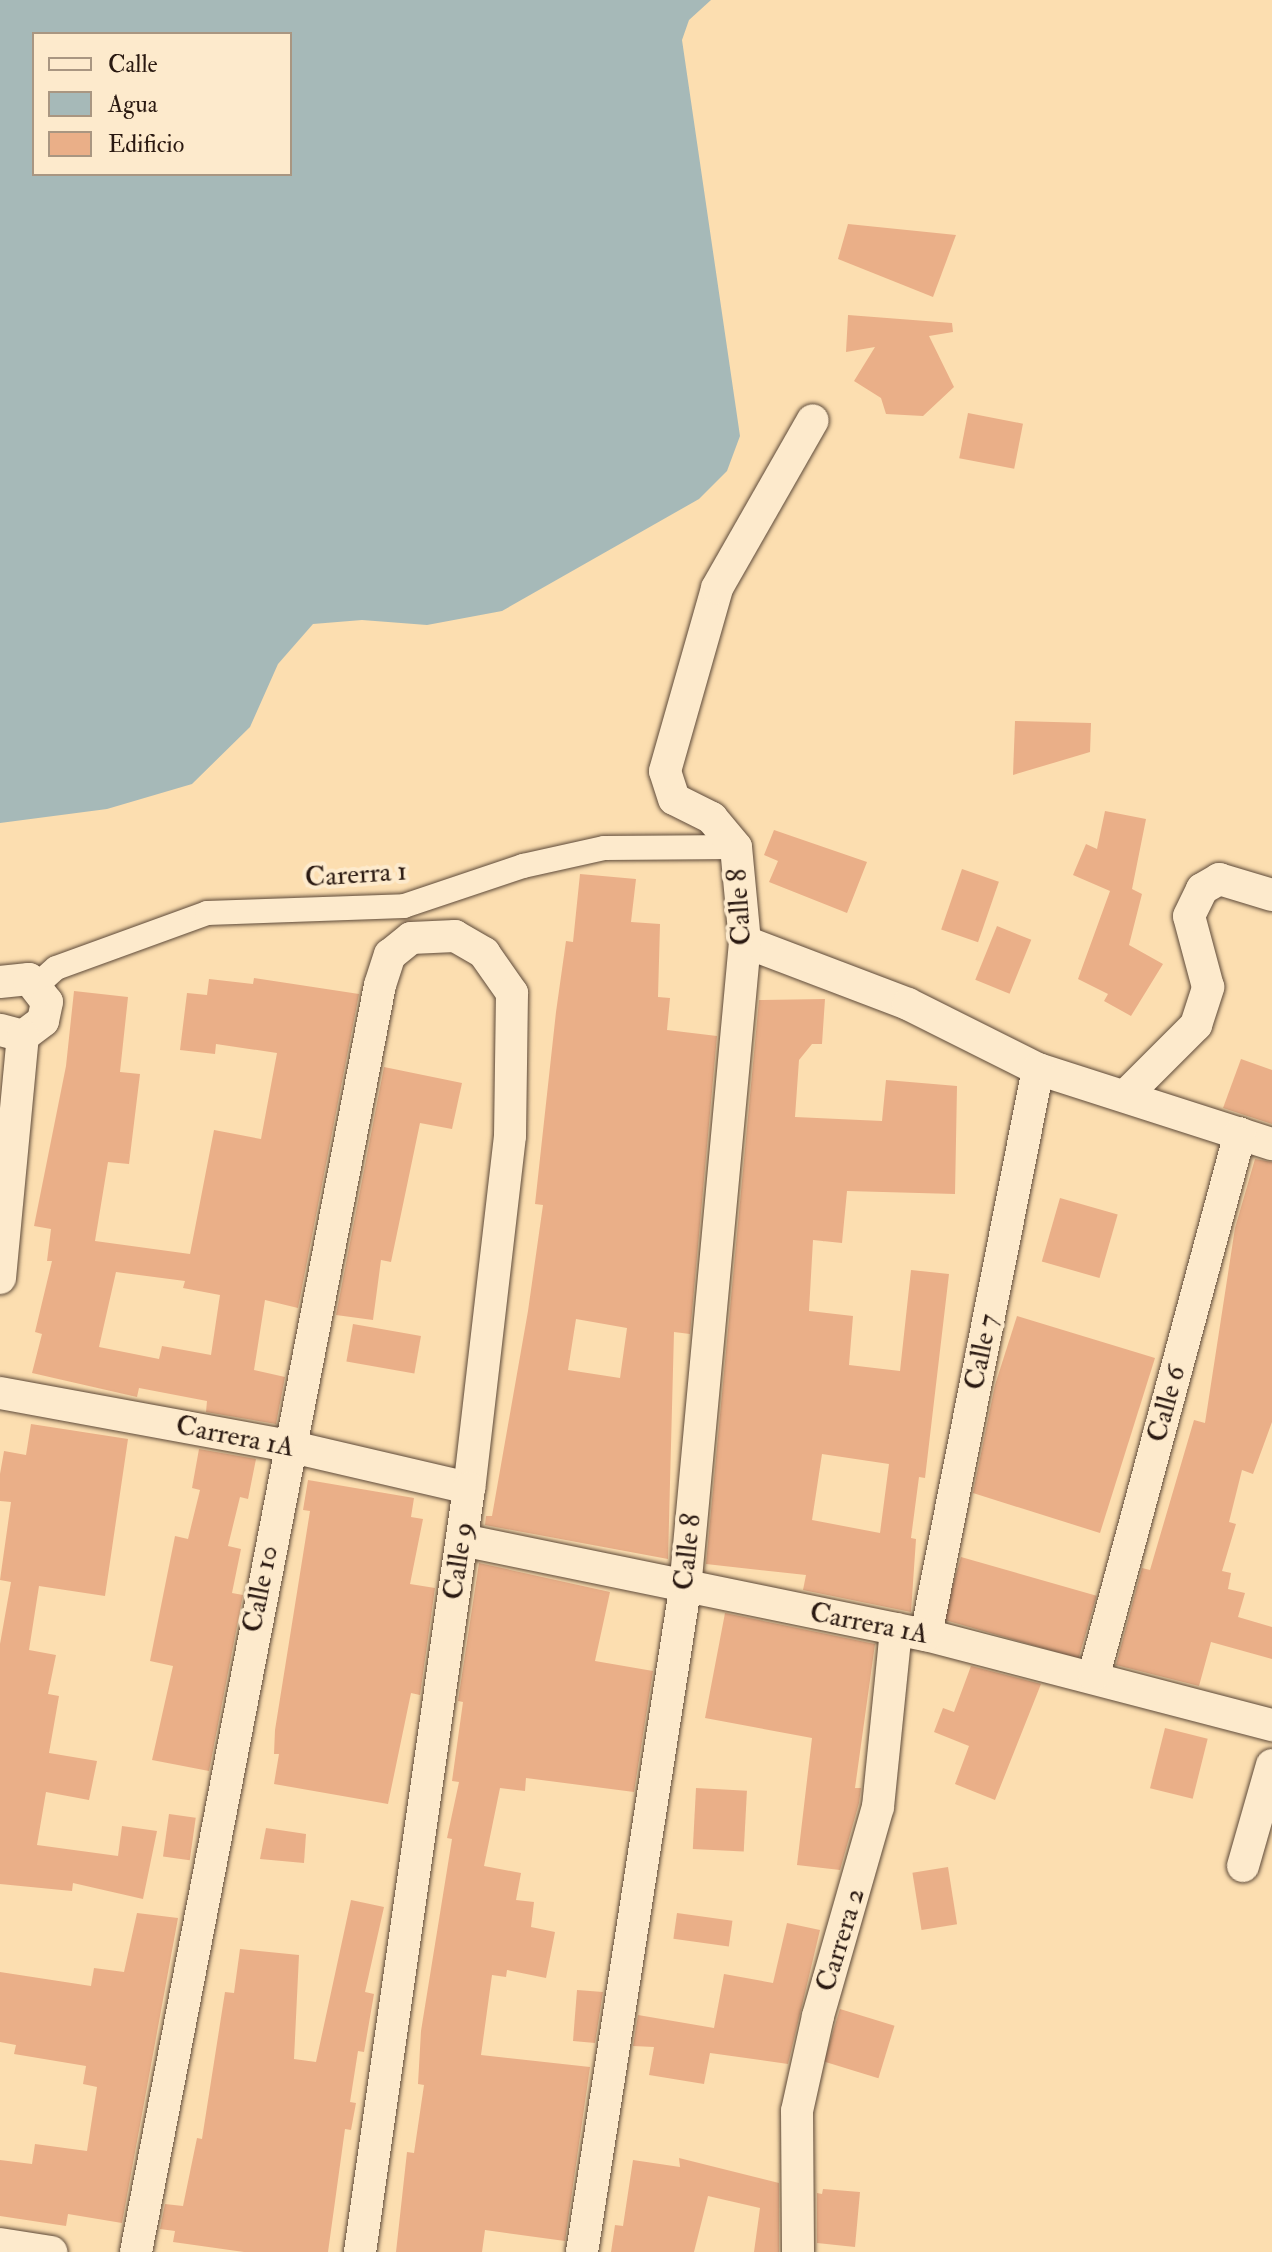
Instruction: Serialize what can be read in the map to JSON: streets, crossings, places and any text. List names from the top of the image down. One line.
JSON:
{"streets":{"street":["Carerra 1","Calle 8","Calle 7","Calle 6","Carrera 1A","Calle 9","Calle 10","Carrera 2"]},"crossings":[["Carerra 1","Calle 8"],["Calle 8","Carrera 1A"],["Calle 7","Carrera 1A"],["Calle 7","Carrera 2"],["Calle 6","Carrera 1A"],["Carrera 1A","Calle 9"],["Carrera 1A","Calle 10"],["Carrera 1A","Carrera 2"],["Calle 9","Calle 10"]],"legend":["Calle","Agua","Edificio"]}
